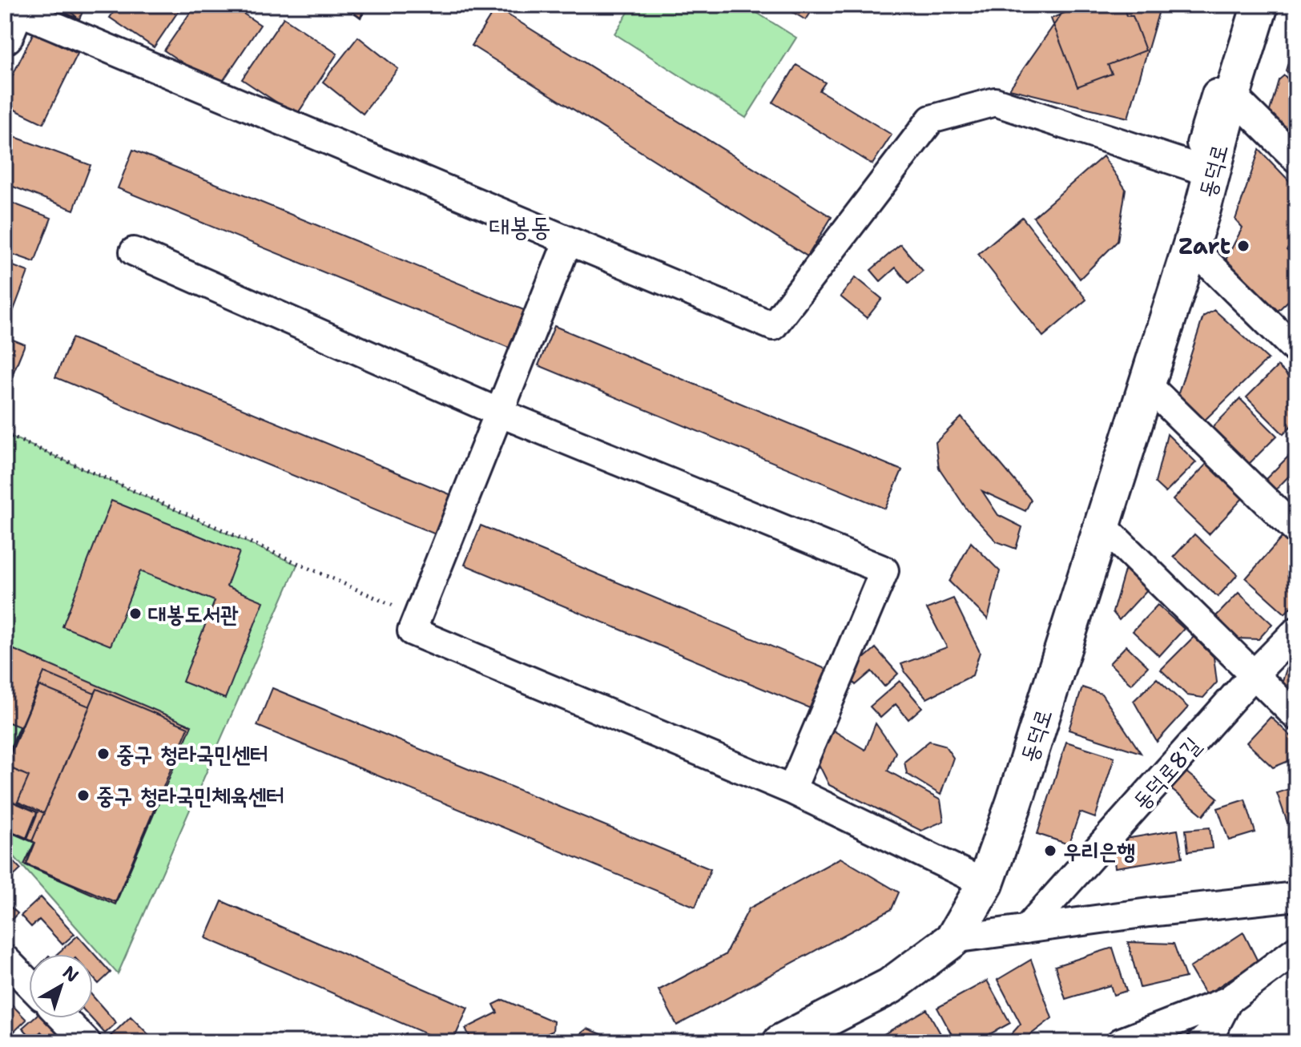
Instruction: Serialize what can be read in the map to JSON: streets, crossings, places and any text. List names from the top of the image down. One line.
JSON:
{"streets":{"street":["동덕로","동덕로8길"]},"crossings":[["동덕로","동덕로8길"]],"districts":["대봉동"],"places":["Zart","대봉도서관","중구 청라국민센터","중구 청라국민체육센터","우리은행"],"north":"top right"}
